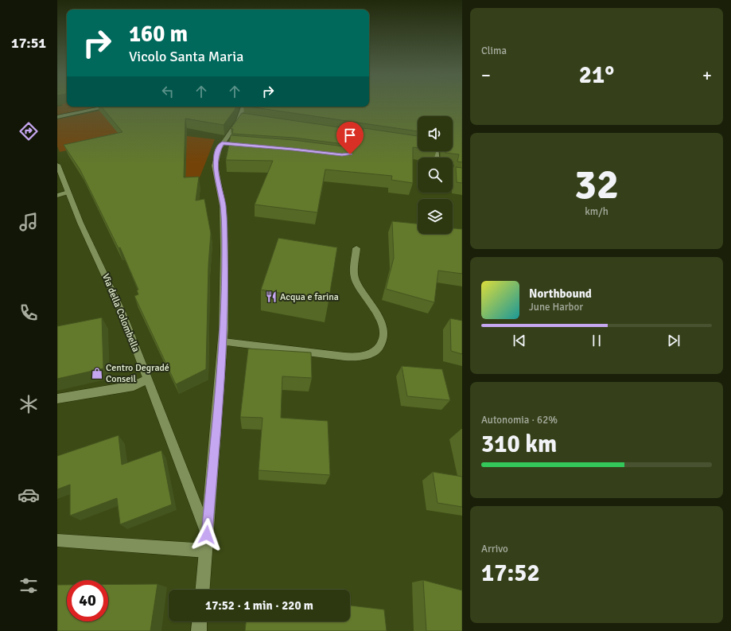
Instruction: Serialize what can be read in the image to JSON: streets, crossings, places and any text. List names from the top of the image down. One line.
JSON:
{"streets":{"street":["Via della Colombella"]},"places":{"restaurant":["Acqua e farina"],"shop":["Centro Degradé Conseil"]},"page":{"tabs":"17:51","tile":["Clima",["32","km/h"],["Autonomia · 62%","310 km"],["Arrivo","17:52"]],"turn":["160 m","Vicolo Santa Maria"],"heat":["−","21°","+"],"song":["Northbound","June Harbor"],"limit":"40","trip":"17:52 · 1 min · 220 m"}}
